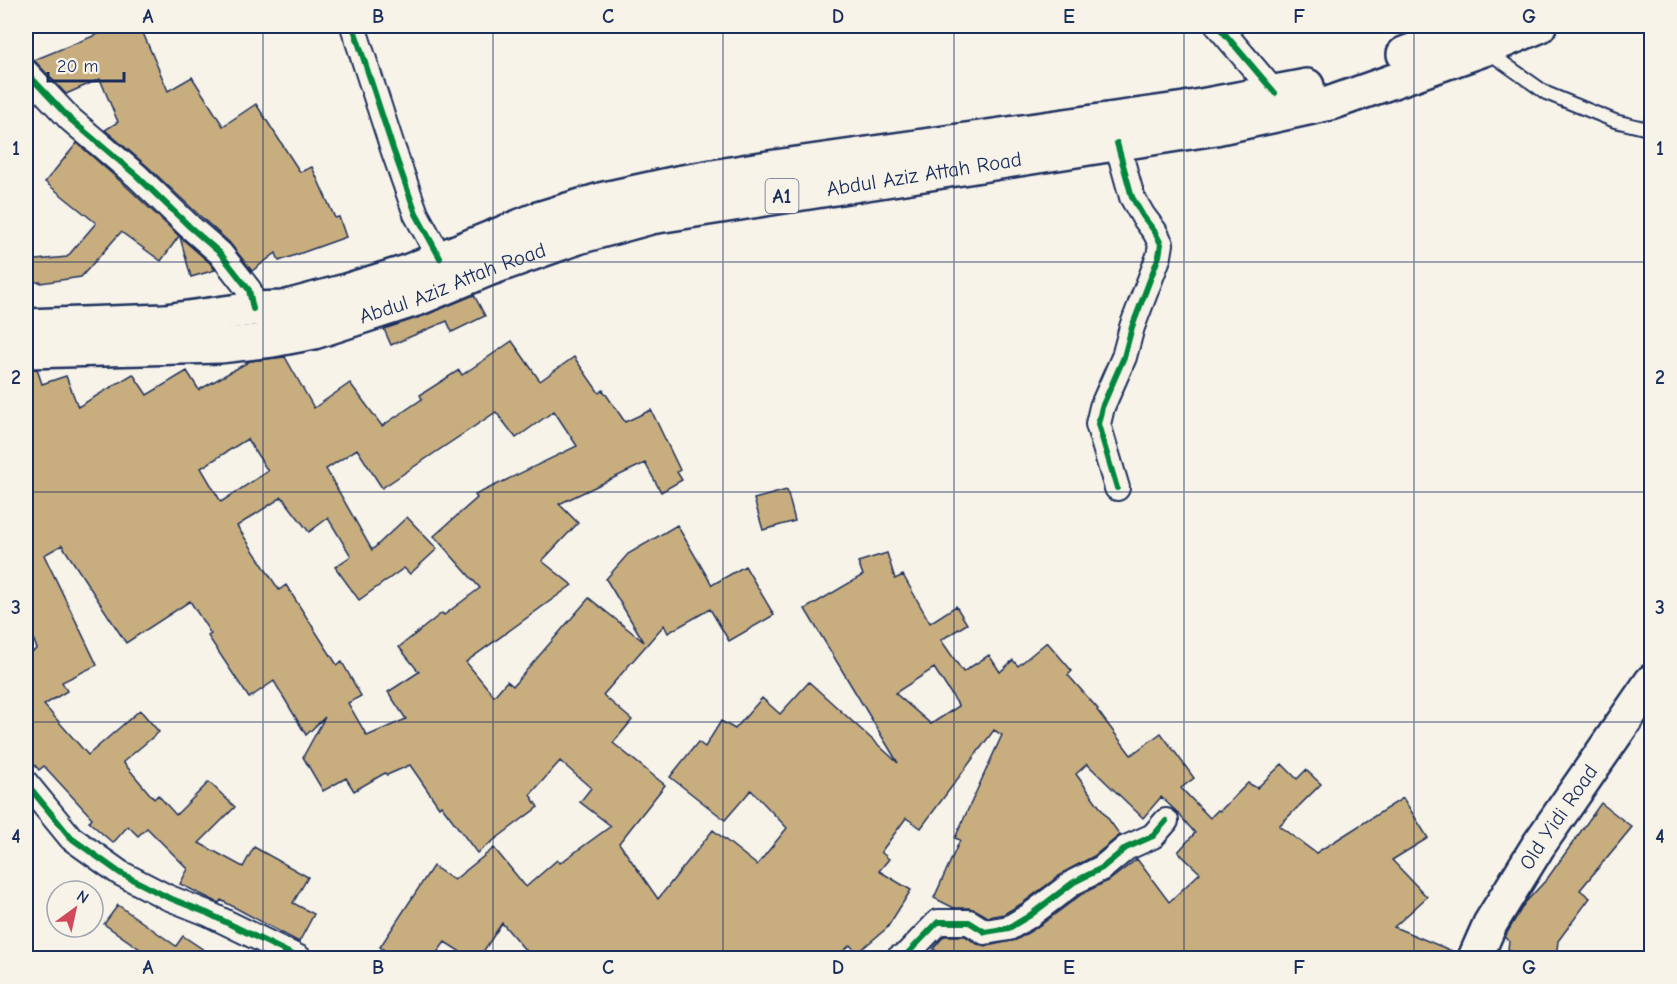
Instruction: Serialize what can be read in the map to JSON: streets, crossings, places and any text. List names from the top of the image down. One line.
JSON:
{"streets":{"main road":["Abdul Aziz Attah Road","A1","Old Yidi Road"]},"scale_bar":"20 m","north":"top right","grid":{"columns":["A","B","C","D","E","F","G"],"rows":["1","2","3","4"]}}
